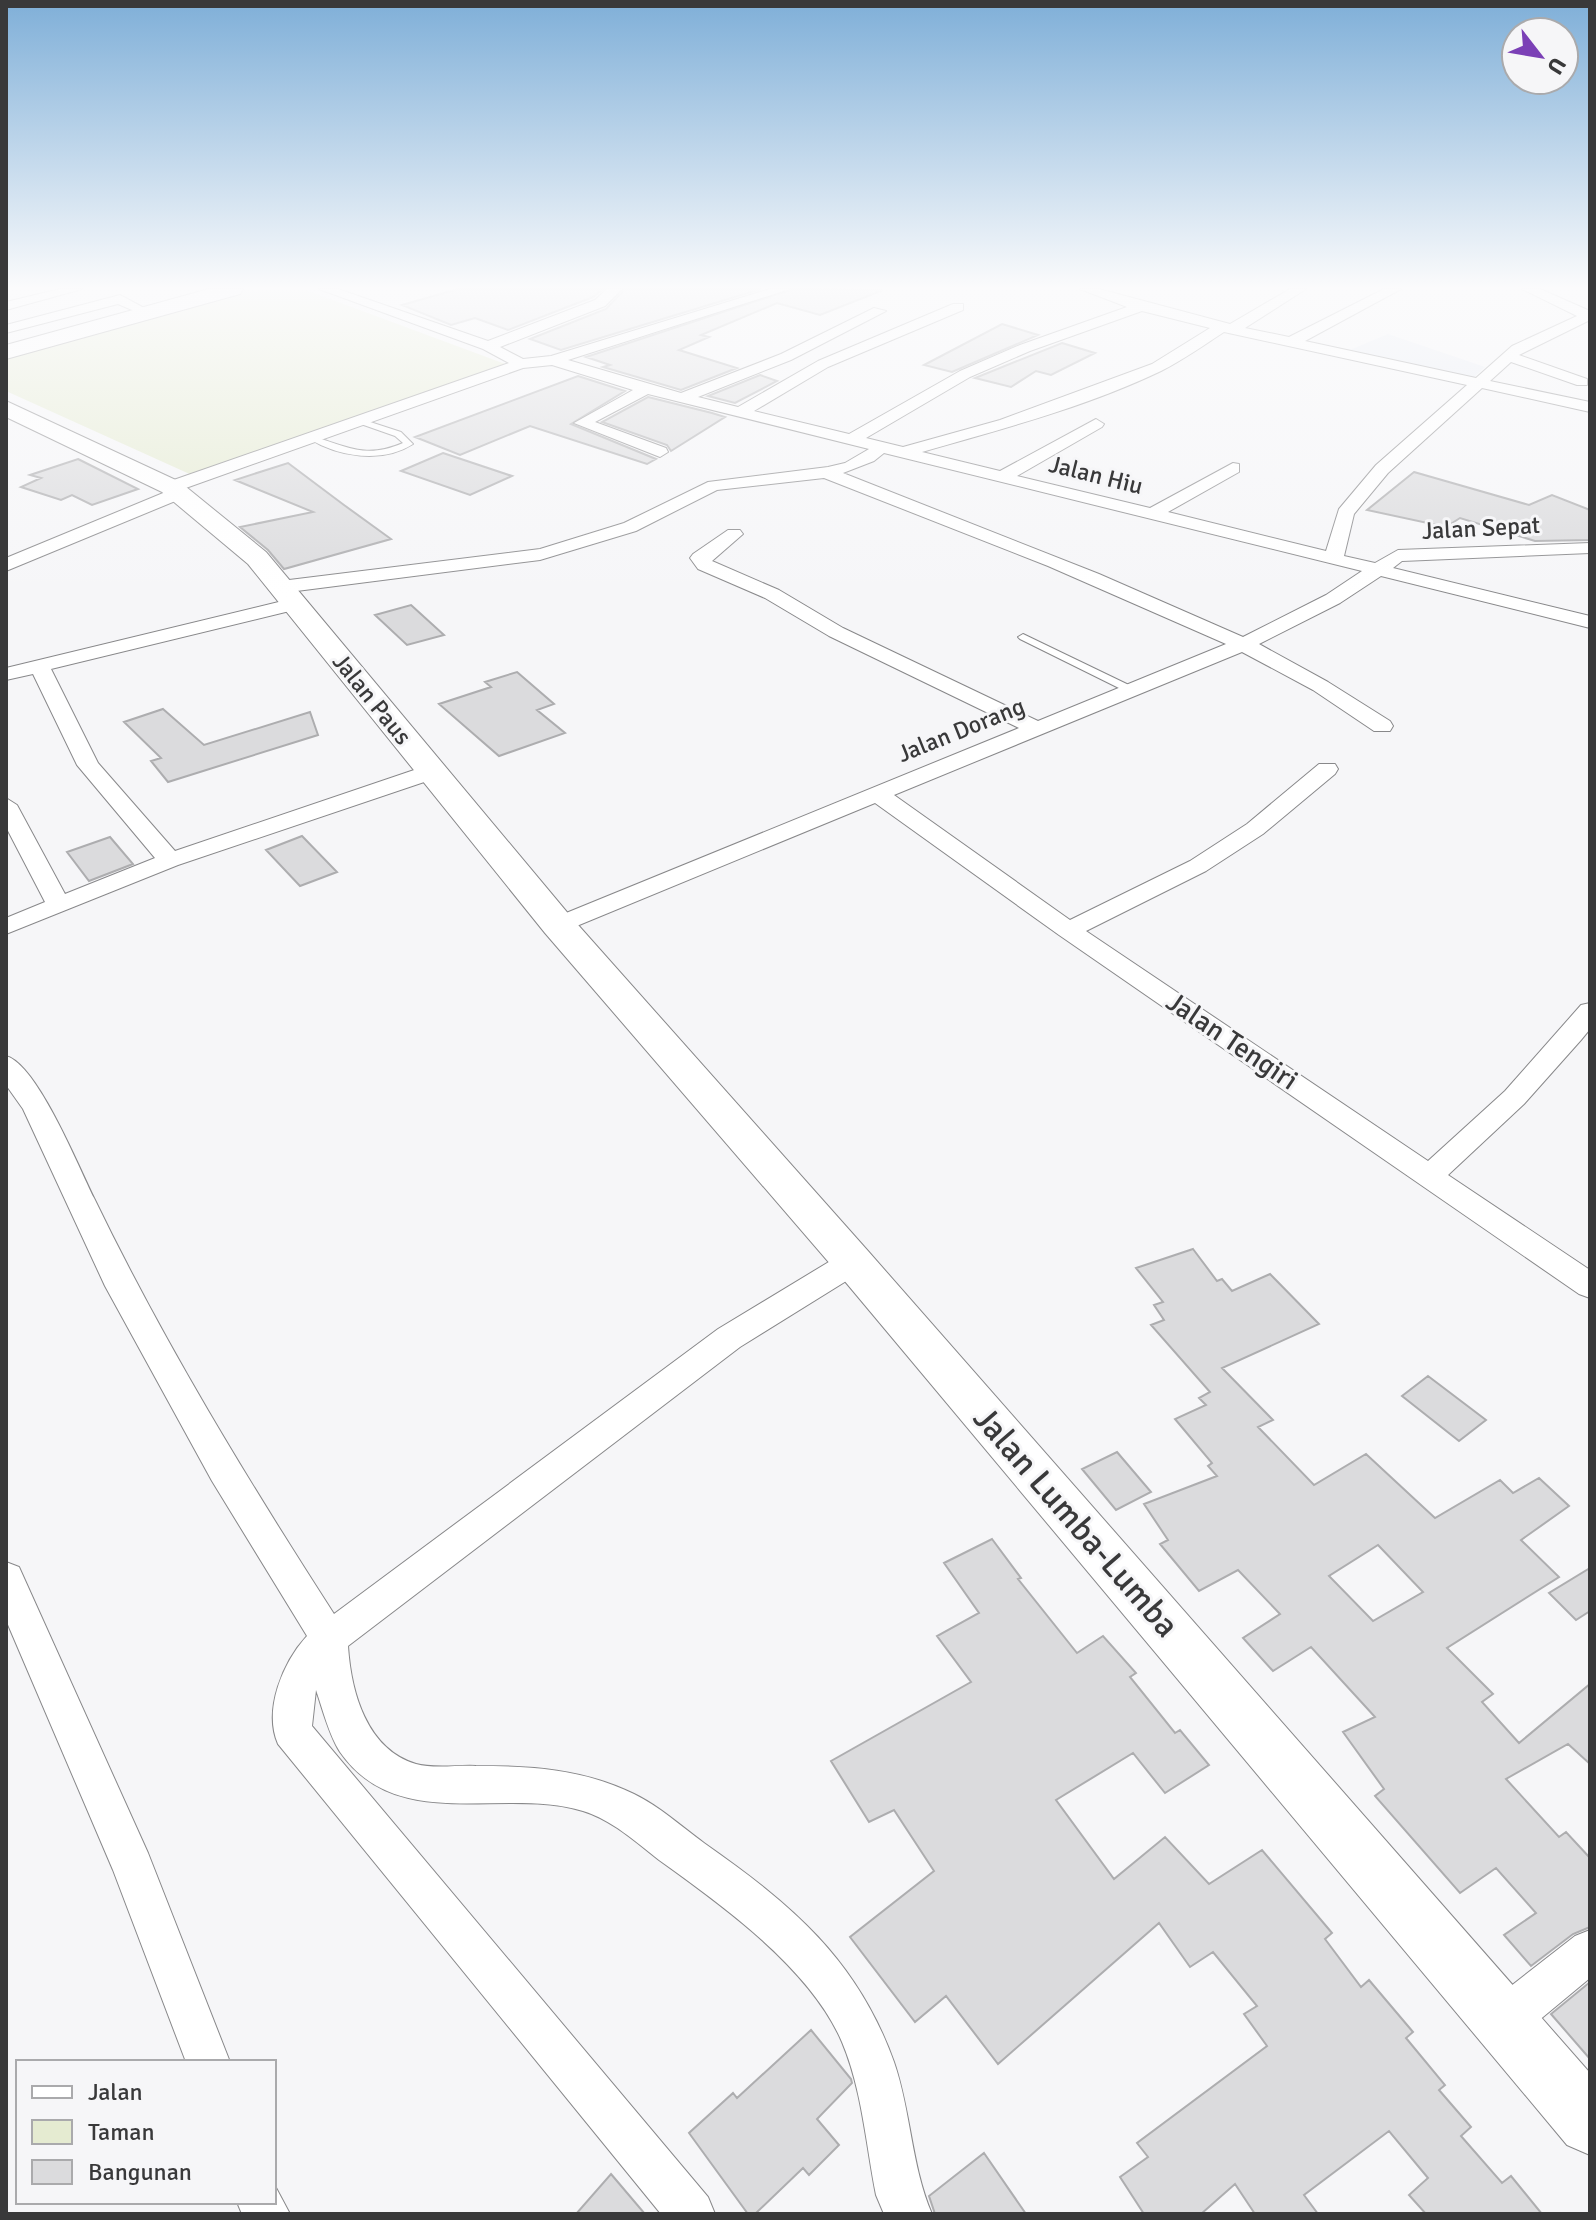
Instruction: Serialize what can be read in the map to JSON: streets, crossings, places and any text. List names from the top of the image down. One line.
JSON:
{"streets":{"main road":["Jalan Paus","Jalan Lumba-Lumba"],"street":["Jalan Hiu","Jalan Sepat","Jalan Dorang","Jalan Tengiri"]},"crossings":[["Jalan Hiu","Jalan Sepat"],["Jalan Hiu","Jalan Paus"],["Jalan Hiu","Jalan Dorang"],["Jalan Sepat","Jalan Dorang"],["Jalan Paus","Jalan Dorang"],["Jalan Paus","Jalan Lumba-Lumba"],["Jalan Dorang","Jalan Tengiri"],["Jalan Dorang","Jalan Lumba-Lumba"]],"legend":["Jalan","Taman","Bangunan"],"north":"bottom right"}
